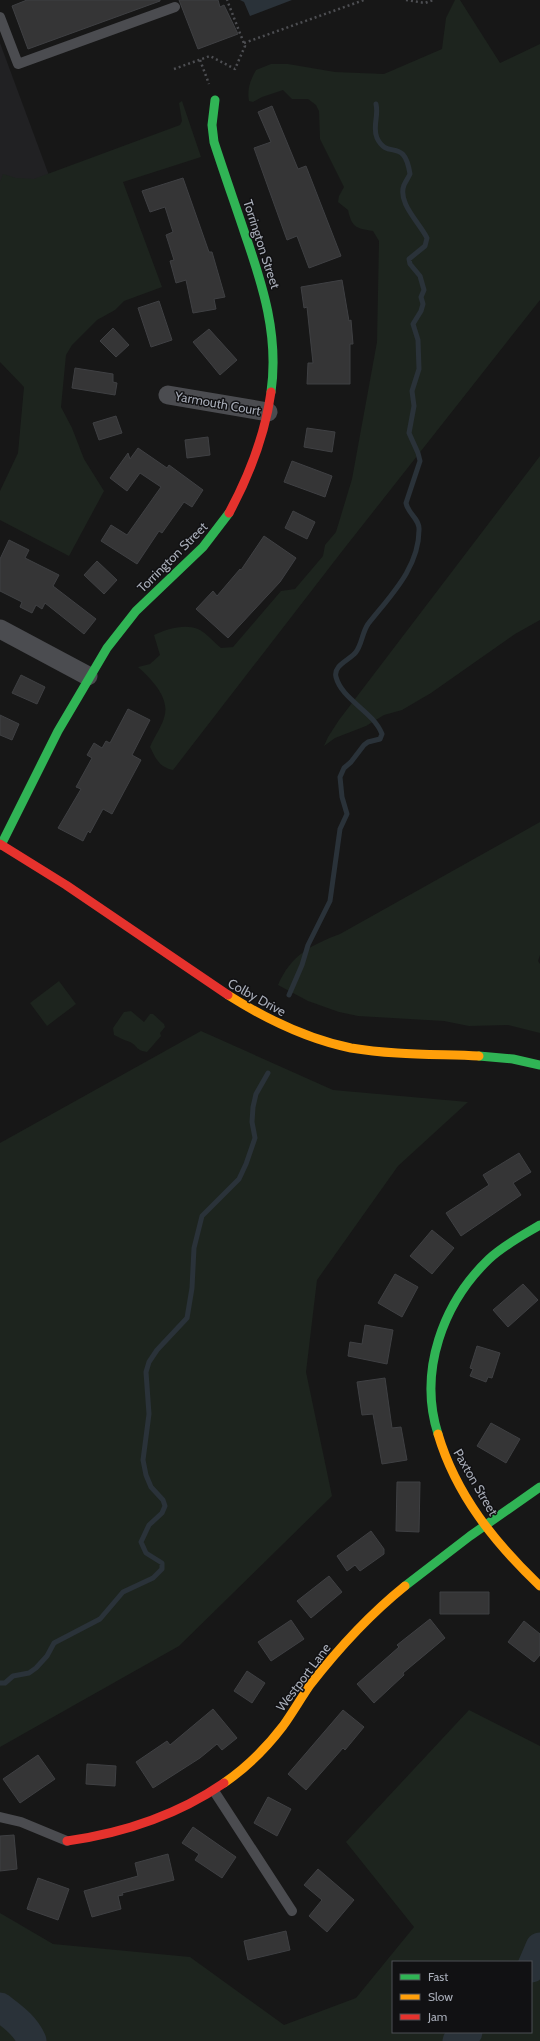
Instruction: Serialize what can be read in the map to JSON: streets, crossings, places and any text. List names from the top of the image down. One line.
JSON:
{"streets":{"street":["Torrington Street","Yarmouth Court","Colby Drive","Paxton Street","Westport Lane"]},"crossings":[["Torrington Street","Yarmouth Court"],["Torrington Street","Colby Drive"],["Paxton Street","Westport Lane"]],"legend":["Fast","Slow","Jam"]}
